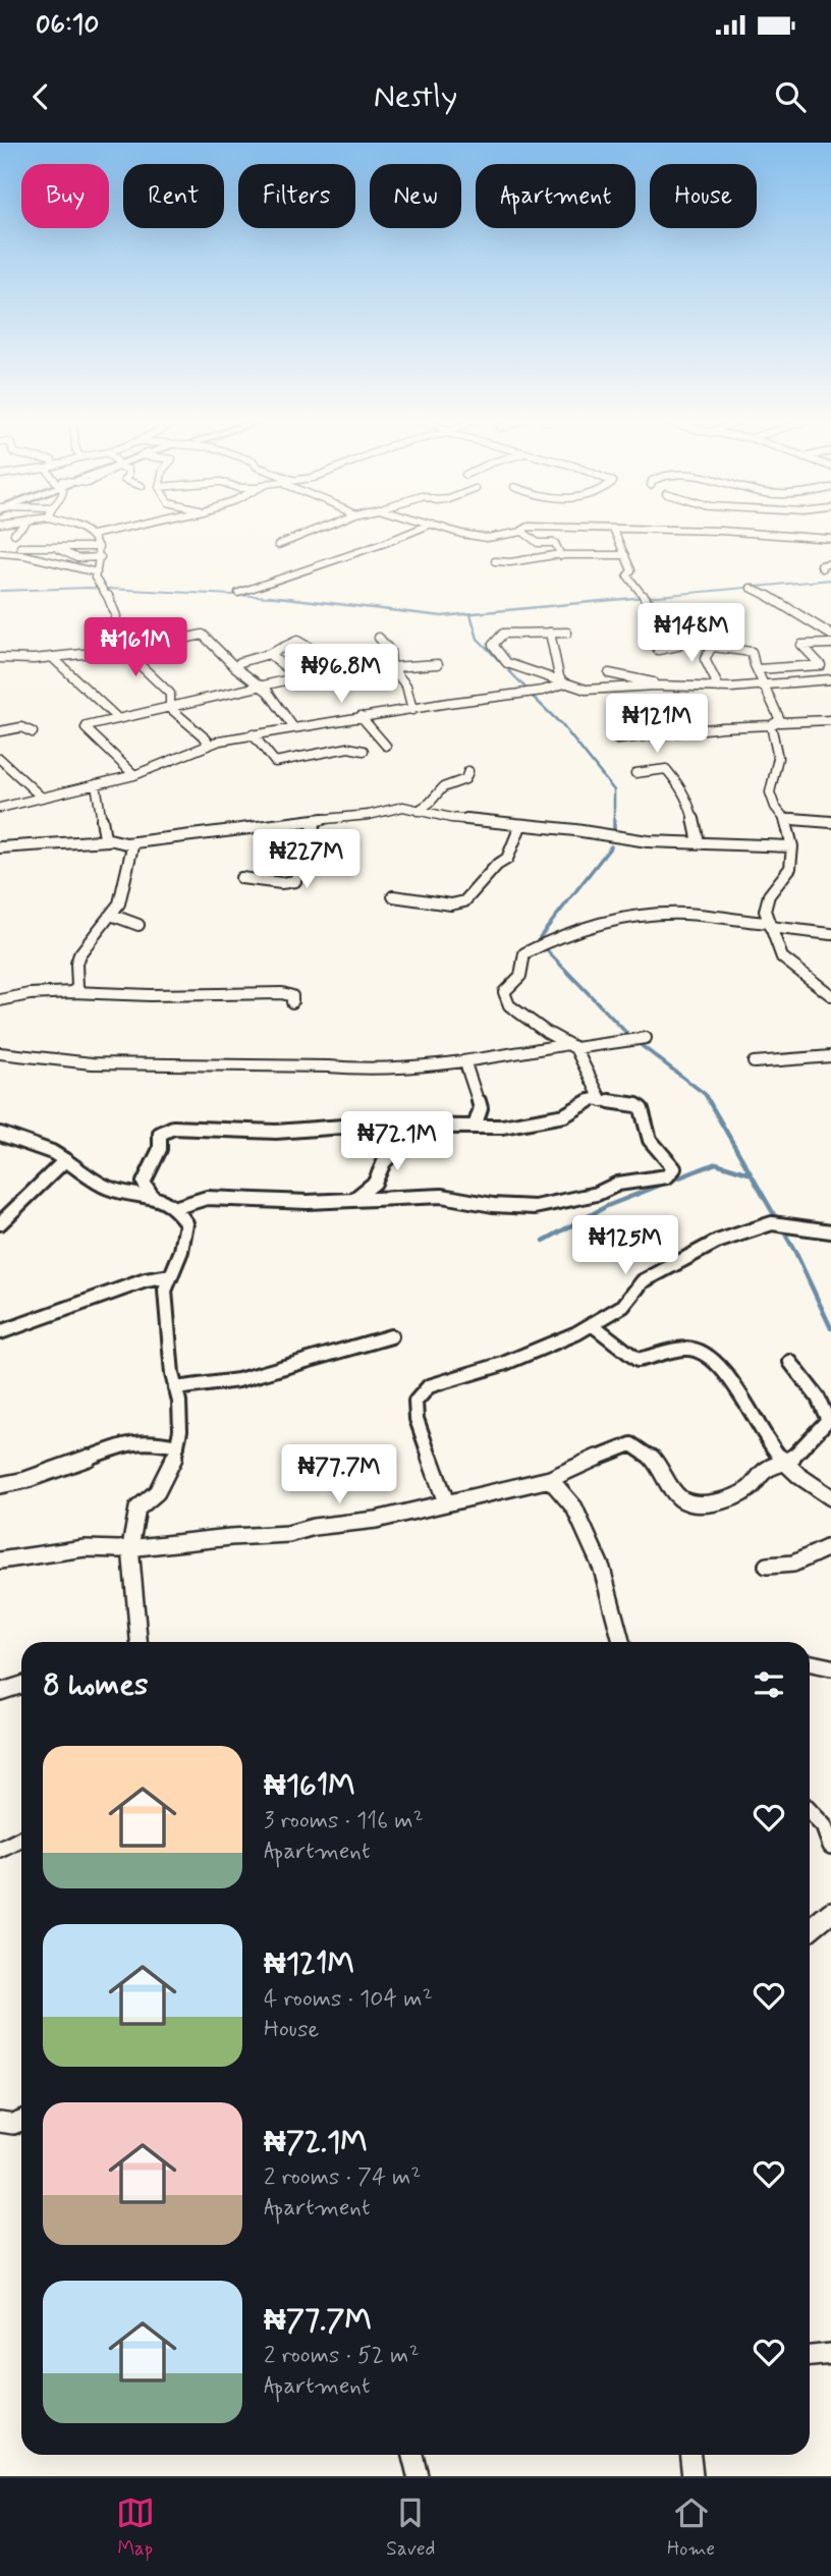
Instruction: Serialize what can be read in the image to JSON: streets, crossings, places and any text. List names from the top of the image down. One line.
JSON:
{"page":{"status":"06:10","header":"Nestly","chip":["Buy","Rent","Filters","New","Apartment","House"],"price":["₦148M","₦161M","₦96.8M","₦121M","₦227M","₦72.1M","₦125M","₦77.7M"],"heading":"8 homes","list":[{"name":"₦161M","note":"3 rooms · 116 m² · Apartment"},{"name":"₦121M","note":"4 rooms · 104 m² · House"},{"name":"₦72.1M","note":"2 rooms · 74 m² · Apartment"},{"name":"₦77.7M","note":"2 rooms · 52 m² · Apartment"}],"tabs":["Map","Saved","Home"]}}
